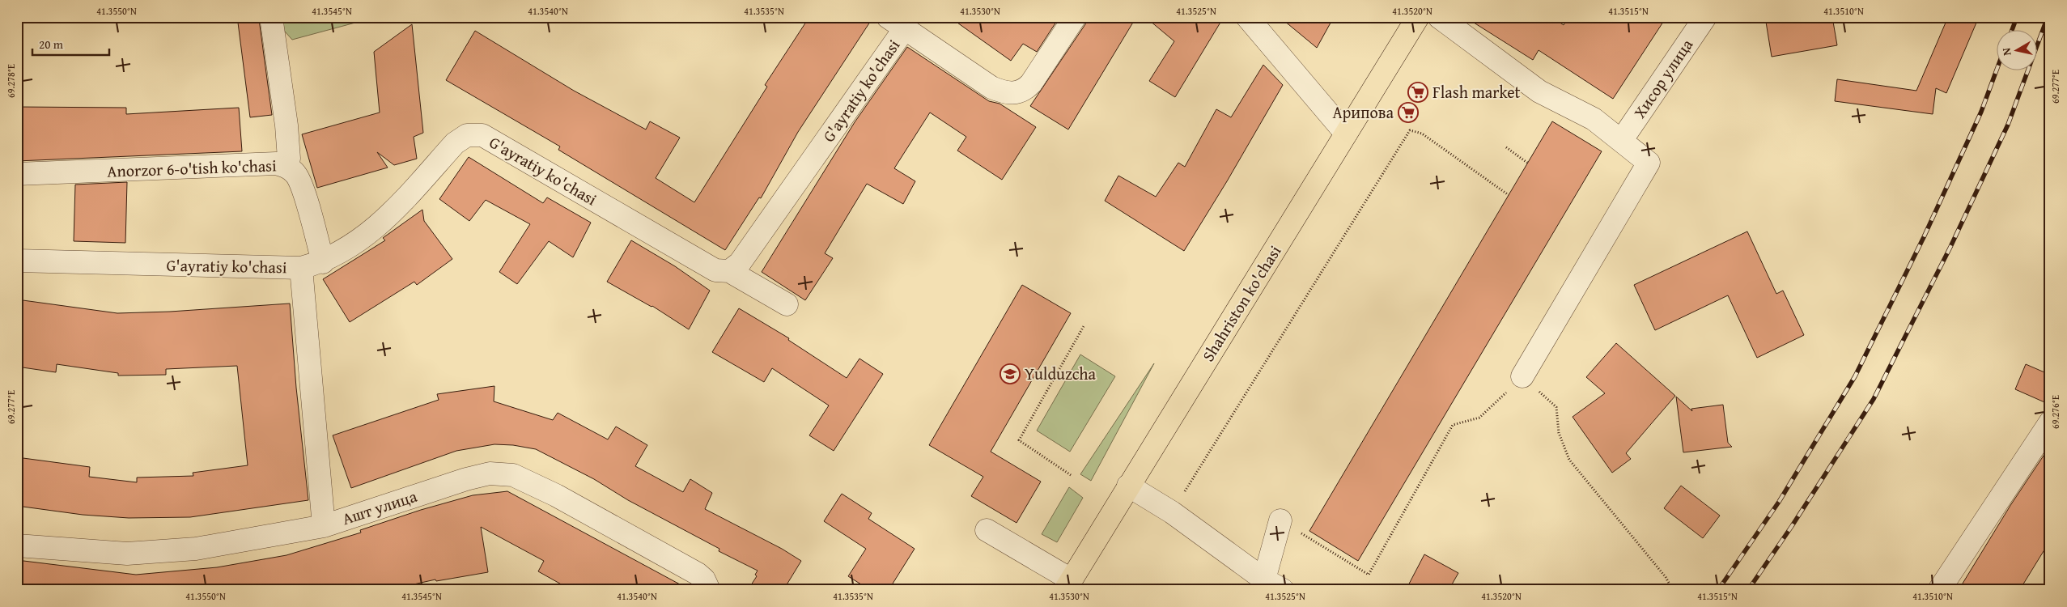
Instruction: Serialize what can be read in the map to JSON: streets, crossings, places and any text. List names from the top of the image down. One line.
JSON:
{"streets":{"main road":["Shahriston ko'chasi"],"street":["Хисор улица","G'ayratiy ko'chasi","Anorzor 6-o'tish ko'chasi","Ашт улица"]},"crossings":[["G'ayratiy ko'chasi","Anorzor 6-o'tish ko'chasi"]],"places":{"supermarket":["Flash market","Арипова"],"school or university":["Yulduzcha"]},"scale_bar":"20 m","north":"left","coordinates":["41.3550°N","41.3545°N","41.3540°N","41.3535°N","41.3530°N","41.3525°N","41.3520°N","41.3515°N","41.3510°N","69.278°E","69.277°E","69.276°E"]}
